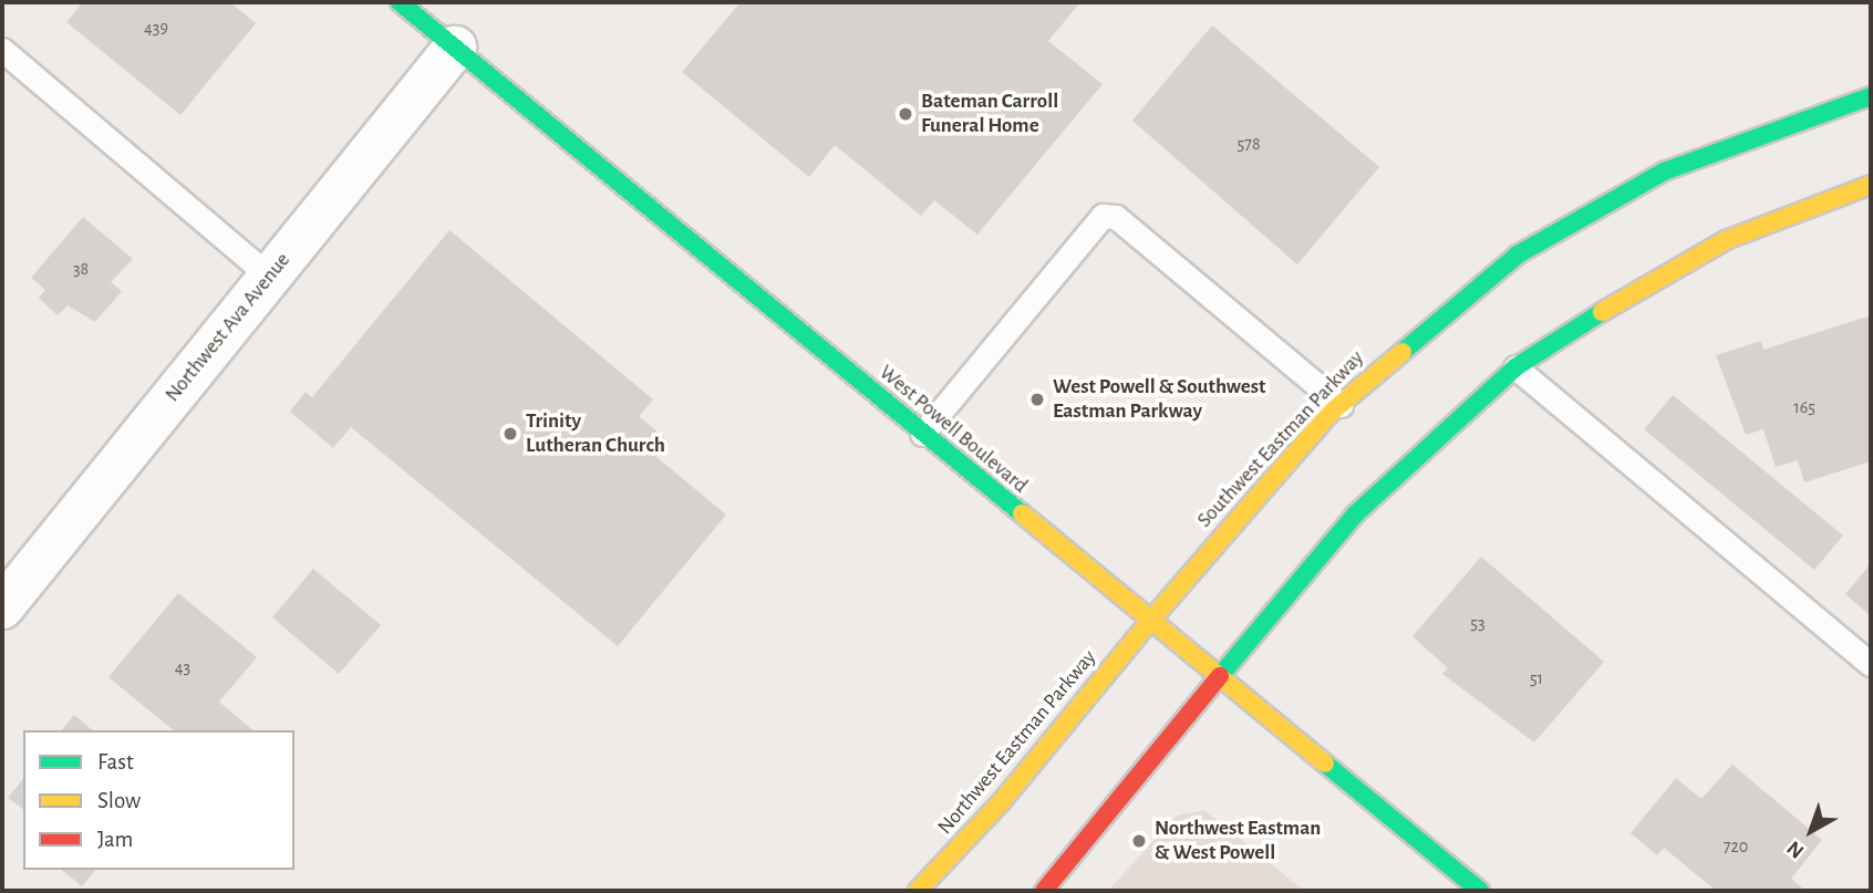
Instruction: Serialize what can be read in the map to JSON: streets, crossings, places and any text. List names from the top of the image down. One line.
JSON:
{"streets":{"main road":["West Powell Boulevard","Southwest Eastman Parkway","Northwest Eastman Parkway"],"street":["Northwest Ava Avenue"]},"crossings":[["Northwest Ava Avenue","West Powell Boulevard"],["West Powell Boulevard","Southwest Eastman Parkway"],["West Powell Boulevard","Northwest Eastman Parkway"],["Southwest Eastman Parkway","Northwest Eastman Parkway"]],"places":["Bateman Carroll Funeral Home","West Powell & Southwest Eastman Parkway","Trinity Lutheran Church","Northwest Eastman & West Powell"],"house_numbers":["439","578","38","165","53","43","51","720"],"legend":["Fast","Slow","Jam"],"north":"bottom left"}
